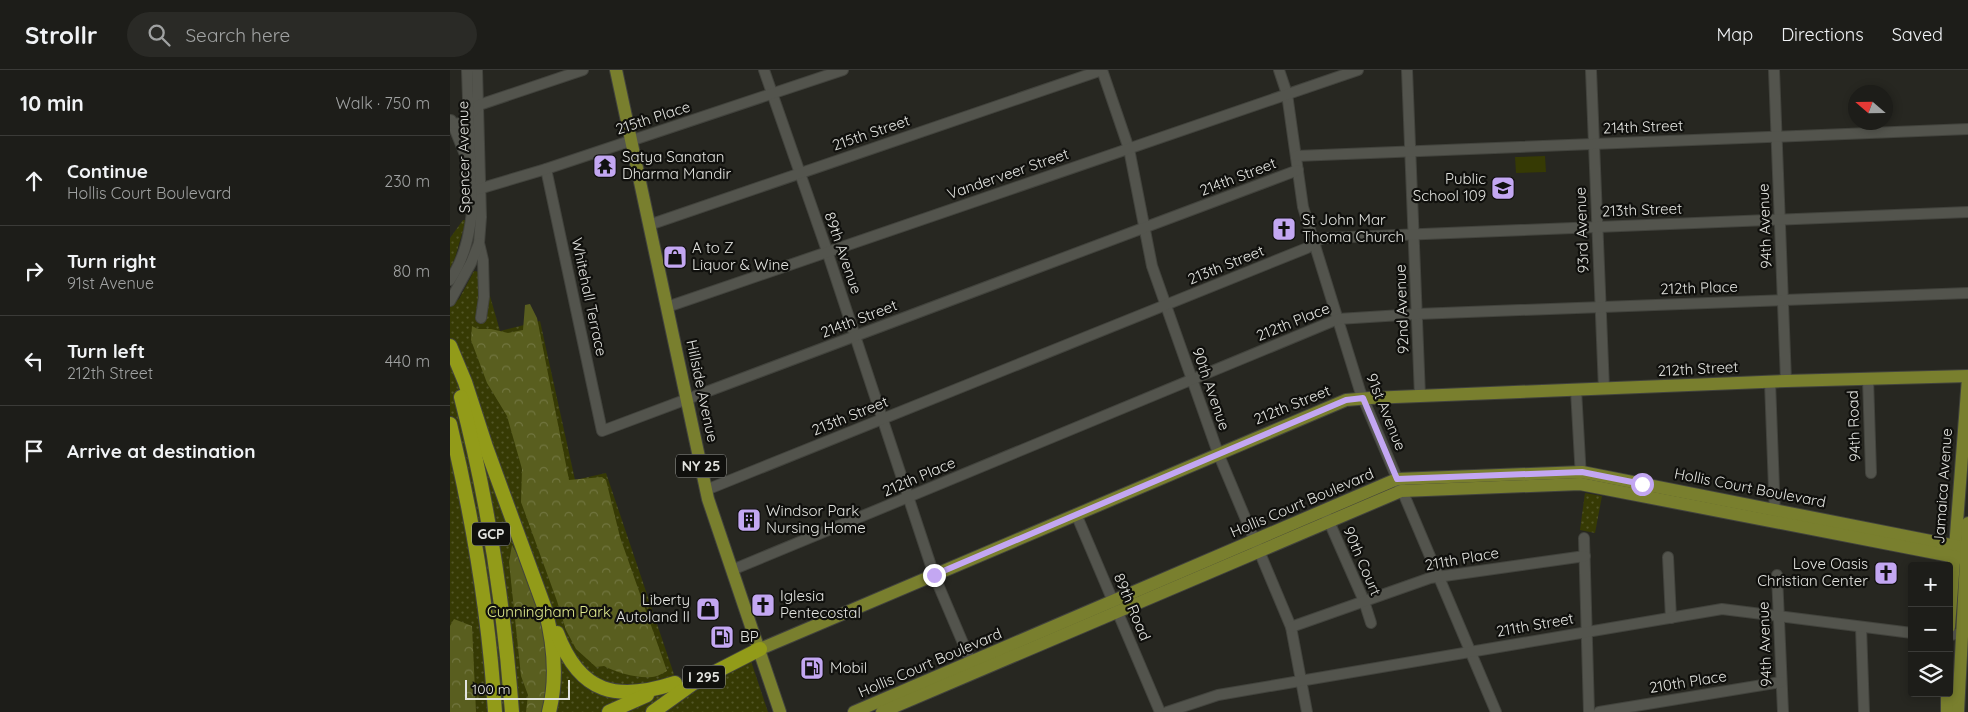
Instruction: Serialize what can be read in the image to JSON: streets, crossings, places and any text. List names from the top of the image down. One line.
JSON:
{"streets":{"highway":["GCP","I 295"],"main road":["212th Street","Hillside Avenue","NY 25","Jamaica Avenue","Hollis Court Boulevard"],"street":["215th Place","214th Street","215th Street","Spencer Avenue","Vanderveer Street","213th Street","94th Avenue","93rd Avenue","89th Avenue","212th Place","Whitehall Terrace","92nd Avenue","90th Avenue","91st Avenue","94th Road","211th Place","90th Court","89th Road","211th Street","210th Place"]},"crossings":[["215th Place","Spencer Avenue"],["215th Place","89th Avenue"],["215th Place","Whitehall Terrace"],["215th Place","Hillside Avenue"],["214th Street","94th Avenue"],["214th Street","93rd Avenue"],["214th Street","89th Avenue"],["214th Street","Whitehall Terrace"],["214th Street","92nd Avenue"],["214th Street","90th Avenue"],["214th Street","Hillside Avenue"],["214th Street","91st Avenue"],["215th Street","89th Avenue"],["215th Street","90th Avenue"],["215th Street","Hillside Avenue"],["Vanderveer Street","89th Avenue"],["Vanderveer Street","90th Avenue"],["Vanderveer Street","Hillside Avenue"],["213th Street","94th Avenue"],["213th Street","93rd Avenue"],["213th Street","89th Avenue"],["213th Street","92nd Avenue"],["213th Street","90th Avenue"],["213th Street","Hillside Avenue"],["213th Street","91st Avenue"],["94th Avenue","212th Place"],["94th Avenue","212th Street"],["94th Avenue","211th Street"],["94th Avenue","210th Place"],["93rd Avenue","212th Place"],["93rd Avenue","212th Street"],["89th Avenue","212th Place"],["89th Avenue","212th Street"],["89th Avenue","Hollis Court Boulevard"],["212th Place","92nd Avenue"],["212th Place","90th Avenue"],["212th Place","Hillside Avenue"],["212th Place","91st Avenue"],["92nd Avenue","212th Street"],["212th Street","90th Avenue"],["212th Street","Hillside Avenue"],["212th Street","91st Avenue"],["212th Street","94th Road"],["212th Street","Jamaica Avenue"],["212th Street","89th Road"],["212th Street","I 295"],["90th Avenue","Hollis Court Boulevard"],["90th Avenue","211th Place"],["90th Avenue","211th Street"],["Hillside Avenue","I 295"],["91st Avenue","Hollis Court Boulevard"],["91st Avenue","211th Place"],["91st Avenue","211th Street"],["Jamaica Avenue","Hollis Court Boulevard"],["Hollis Court Boulevard","90th Court"],["Hollis Court Boulevard","89th Road"],["211th Place","90th Court"]],"parks":["Cunningham Park"],"places":{"temple":["Satya Sanatan Dharma Mandir"],"school or university":["Public School 109"],"church":["St John Mar Thoma Church","Love Oasis Christian Center","Iglesia Pentecostal"],"shop":["A to Z Liquor & Wine","Liberty Autoland II"],"building":["Windsor Park Nursing Home"],"fuel station":["BP","Mobil"]},"scale_bar":"100 m","north":"left","page":{"header":"Strollr","search":"Search here","nav":["Map","Directions","Saved"],"heading":["10 min","Walk · 750 m"],"list":[["Continue","Hollis Court Boulevard","230 m"],["Turn right","91st Avenue","80 m"],["Turn left","212th Street","440 m"],"Arrive at destination"],"map_buttons":["+","−"],"scale":"100 m"}}
